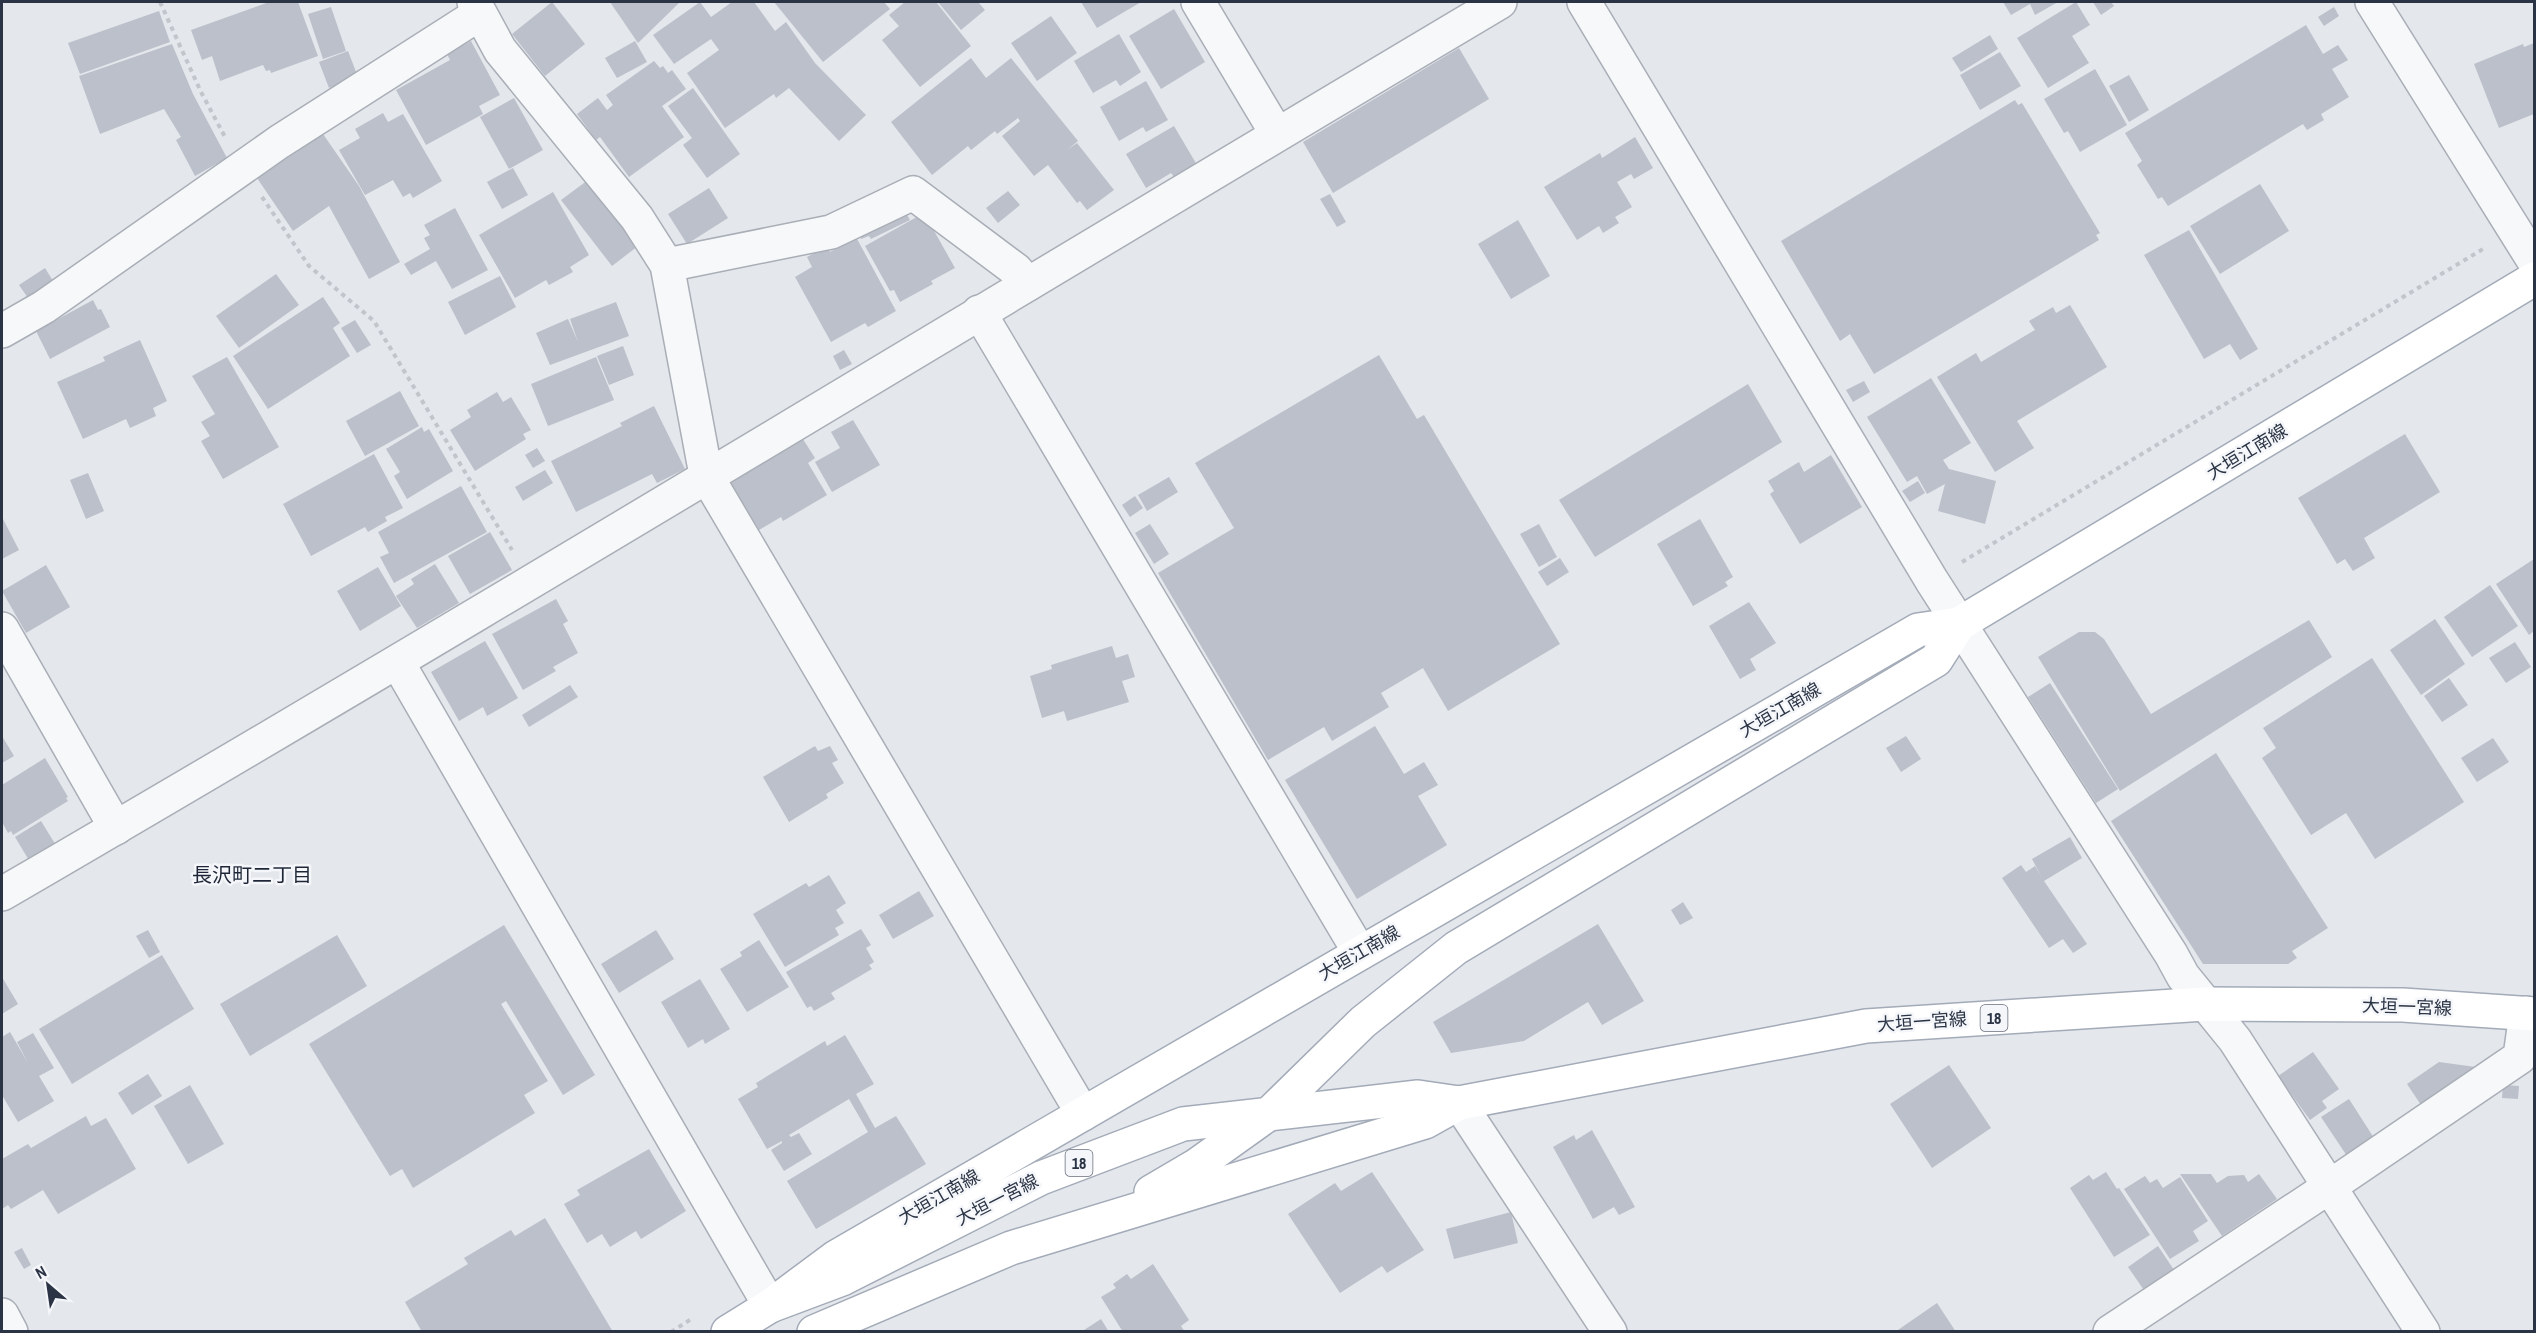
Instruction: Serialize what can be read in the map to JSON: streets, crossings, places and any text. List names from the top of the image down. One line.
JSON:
{"streets":{"main road":["大垣江南線","大垣一宮線","18"]},"crossings":[["大垣江南線","大垣一宮線"]],"districts":["長沢町二丁目"],"north":"top left"}
